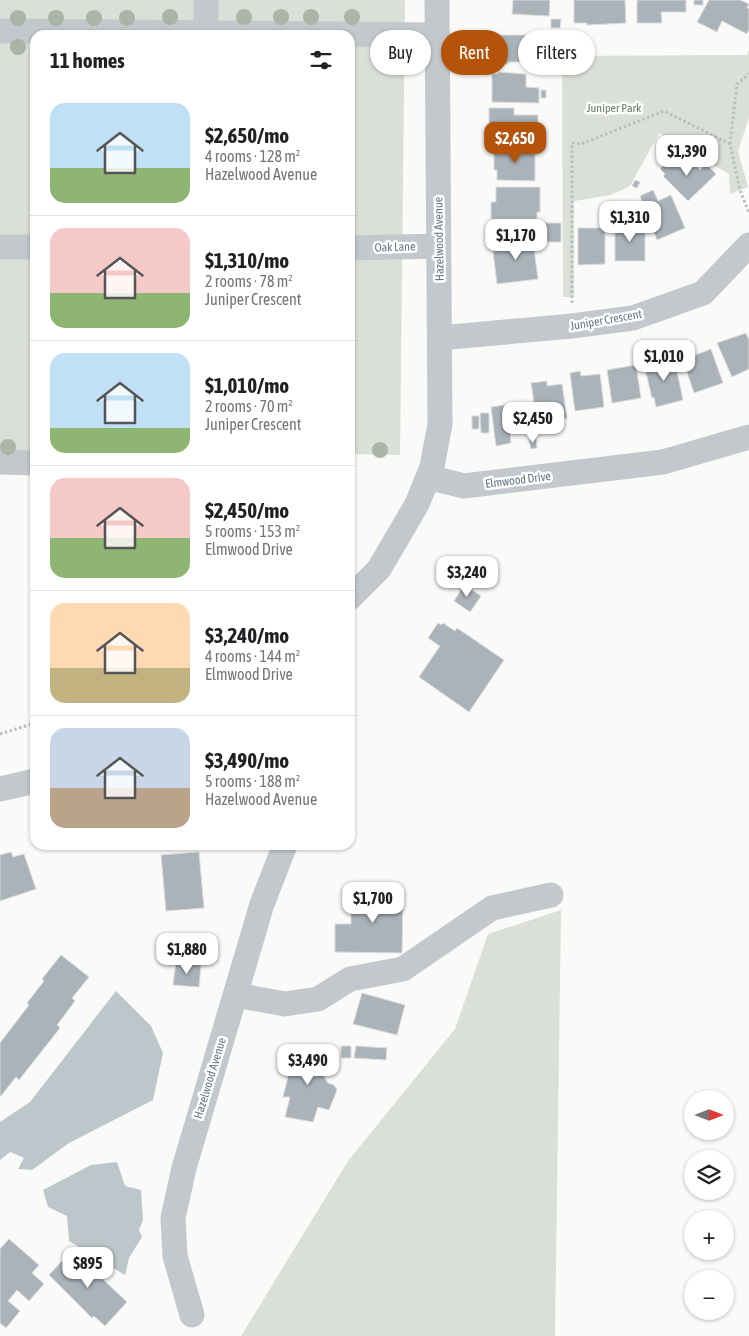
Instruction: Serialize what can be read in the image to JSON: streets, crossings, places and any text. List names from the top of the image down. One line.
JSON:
{"streets":{"street":["Hazelwood Avenue","Oak Lane","Juniper Crescent","Elmwood Drive"]},"crossings":[["Hazelwood Avenue","Oak Lane"],["Hazelwood Avenue","Juniper Crescent"],["Hazelwood Avenue","Elmwood Drive"]],"parks":["Juniper Park"],"north":"right","page":{"chip":["Buy","Rent","Filters"],"heading":"11 homes","list":[{"name":"$2,650/mo","note":"4 rooms · 128 m² · Hazelwood Avenue"},{"name":"$1,310/mo","note":"2 rooms · 78 m² · Juniper Crescent"},{"name":"$1,010/mo","note":"2 rooms · 70 m² · Juniper Crescent"},{"name":"$2,450/mo","note":"5 rooms · 153 m² · Elmwood Drive"},{"name":"$3,240/mo","note":"4 rooms · 144 m² · Elmwood Drive"},{"name":"$3,490/mo","note":"5 rooms · 188 m² · Hazelwood Avenue"}],"price":["$2,650","$1,390","$1,310","$1,170","$1,010","$2,450","$3,240","$1,700","$1,880","$3,490","$895"],"map_buttons":["+","−"]}}
